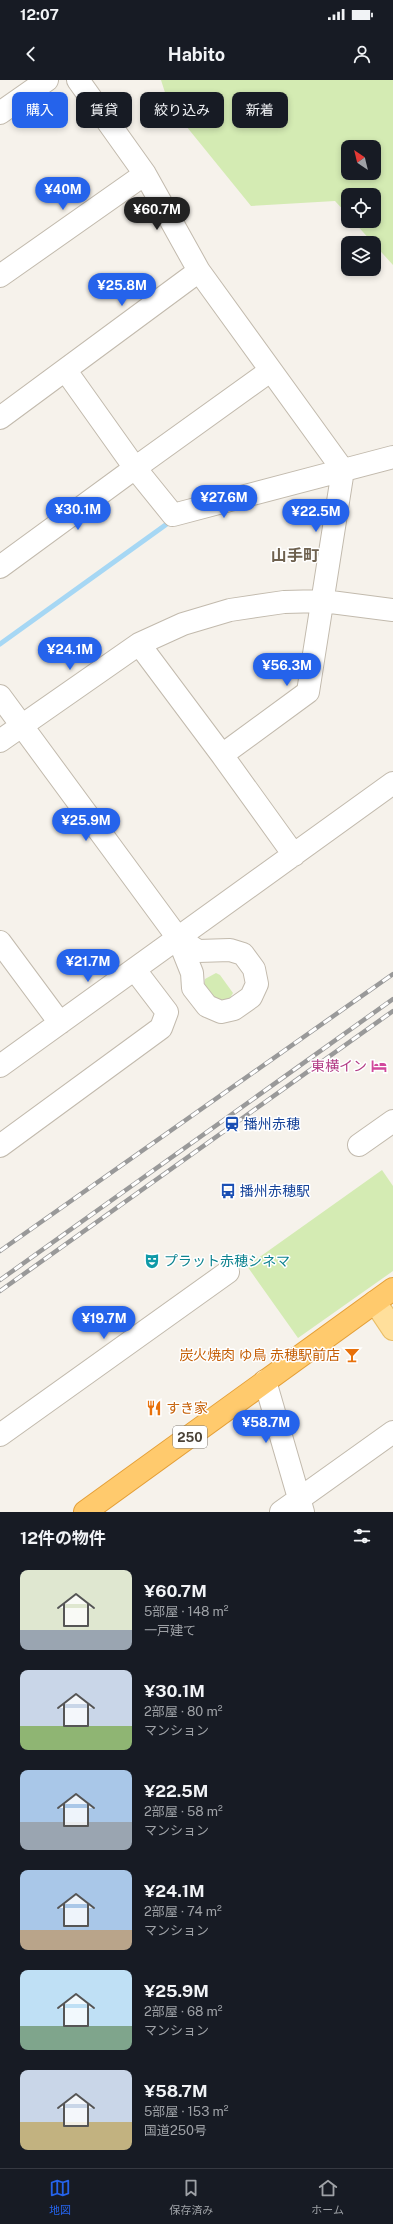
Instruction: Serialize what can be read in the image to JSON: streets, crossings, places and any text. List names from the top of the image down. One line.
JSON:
{"streets":{"highway":["250"]},"districts":["山手町"],"places":{"hotel":["東横イン"],"station":["播州赤穂"],"bus stop":["播州赤穂駅"],"theatre":["プラット赤穂シネマ"],"bar":["炭火焼肉 ゆ鳥 赤穂駅前店"],"restaurant":["すき家"]},"north":"top left","page":{"status":"12:07","header":"Habito","chip":["購入","賃貸","絞り込み","新着"],"price":["¥40M","¥60.7M","¥25.8M","¥27.6M","¥30.1M","¥22.5M","¥24.1M","¥56.3M","¥25.9M","¥21.7M","¥19.7M","¥58.7M"],"heading":"12件の物件","list":[{"name":"¥60.7M","note":"5部屋 · 148 m² · 一戸建て"},{"name":"¥30.1M","note":"2部屋 · 80 m² · マンション"},{"name":"¥22.5M","note":"2部屋 · 58 m² · マンション"},{"name":"¥24.1M","note":"2部屋 · 74 m² · マンション"},{"name":"¥25.9M","note":"2部屋 · 68 m² · マンション"},{"name":"¥58.7M","note":"5部屋 · 153 m² · 国道250号"}],"tabs":["地図","保存済み","ホーム"]}}
